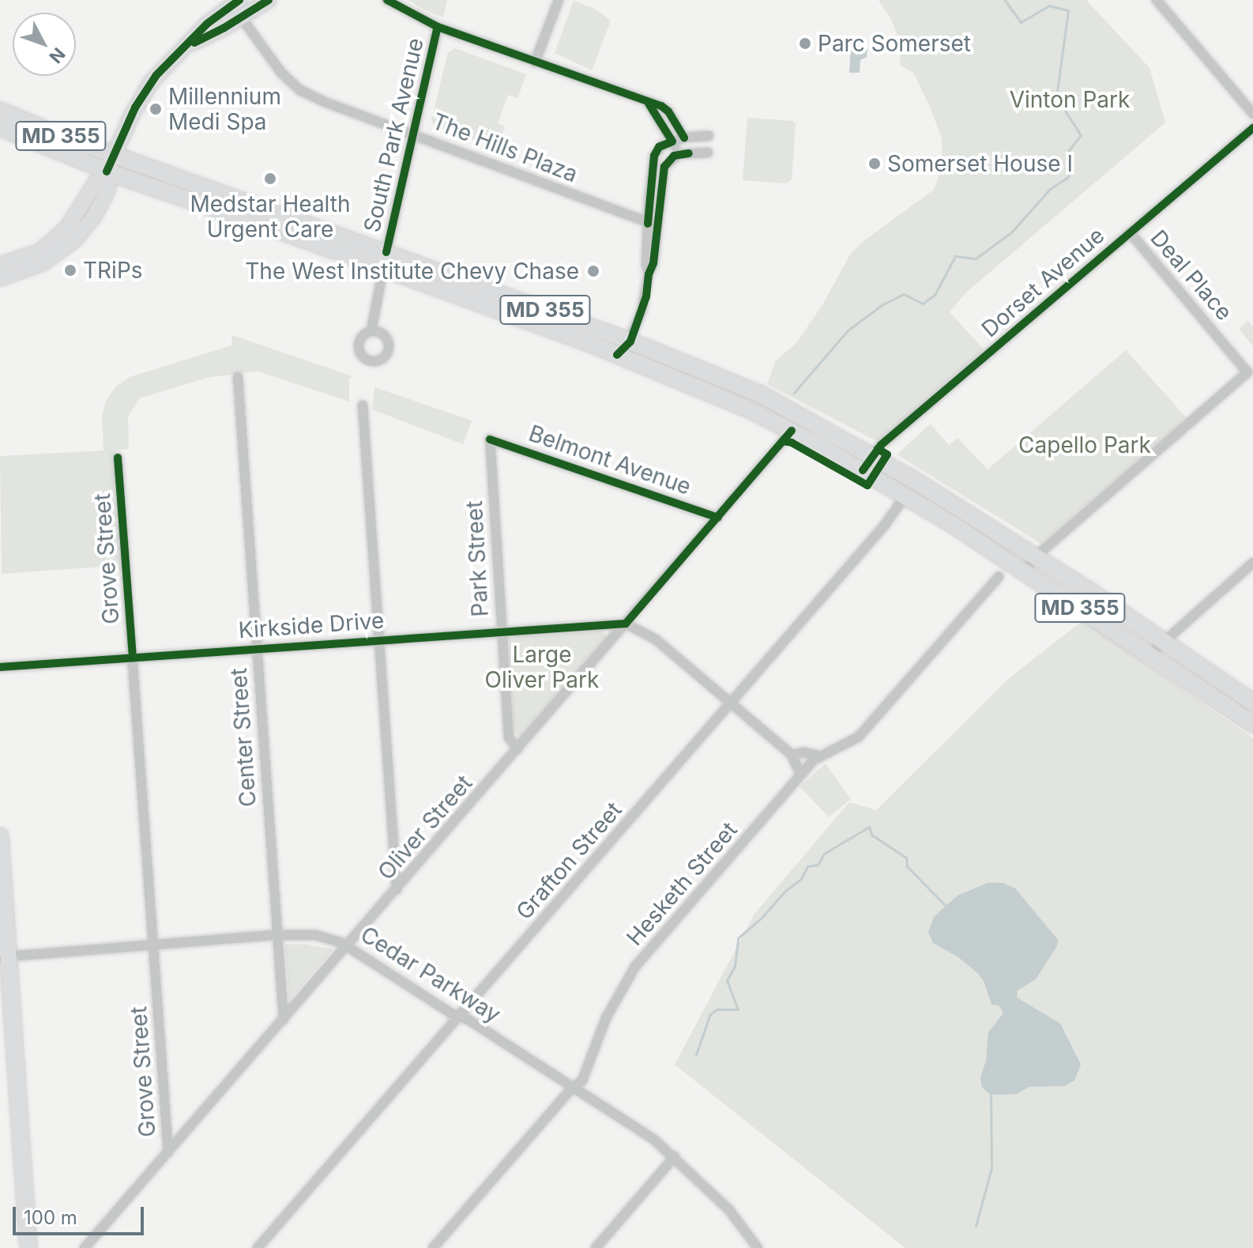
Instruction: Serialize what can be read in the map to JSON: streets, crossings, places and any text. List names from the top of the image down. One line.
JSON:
{"streets":{"main road":["MD 355"],"street":["South Park Avenue","The Hills Plaza","Deal Place","Dorset Avenue","Belmont Avenue","Grove Street","Park Street","Kirkside Drive","Center Street","Oliver Street","Grafton Street","Hesketh Street","Cedar Parkway"]},"crossings":[["South Park Avenue","MD 355"],["South Park Avenue","The Hills Plaza"],["MD 355","Deal Place"],["MD 355","Dorset Avenue"],["MD 355","Oliver Street"],["MD 355","Grafton Street"],["Deal Place","Dorset Avenue"],["Belmont Avenue","Park Street"],["Belmont Avenue","Oliver Street"],["Grove Street","Kirkside Drive"],["Grove Street","Oliver Street"],["Grove Street","Cedar Parkway"],["Park Street","Kirkside Drive"],["Park Street","Oliver Street"],["Kirkside Drive","Center Street"],["Kirkside Drive","Oliver Street"],["Center Street","Oliver Street"],["Center Street","Cedar Parkway"],["Oliver Street","Cedar Parkway"],["Grafton Street","Cedar Parkway"],["Hesketh Street","Cedar Parkway"]],"parks":["Vinton Park","Capello Park","Large Oliver Park"],"places":["Parc Somerset","Millennium Medi Spa","Somerset House I","Medstar Health Urgent Care","TRiPs","The West Institute Chevy Chase"],"scale_bar":"100 m","north":"bottom right"}
